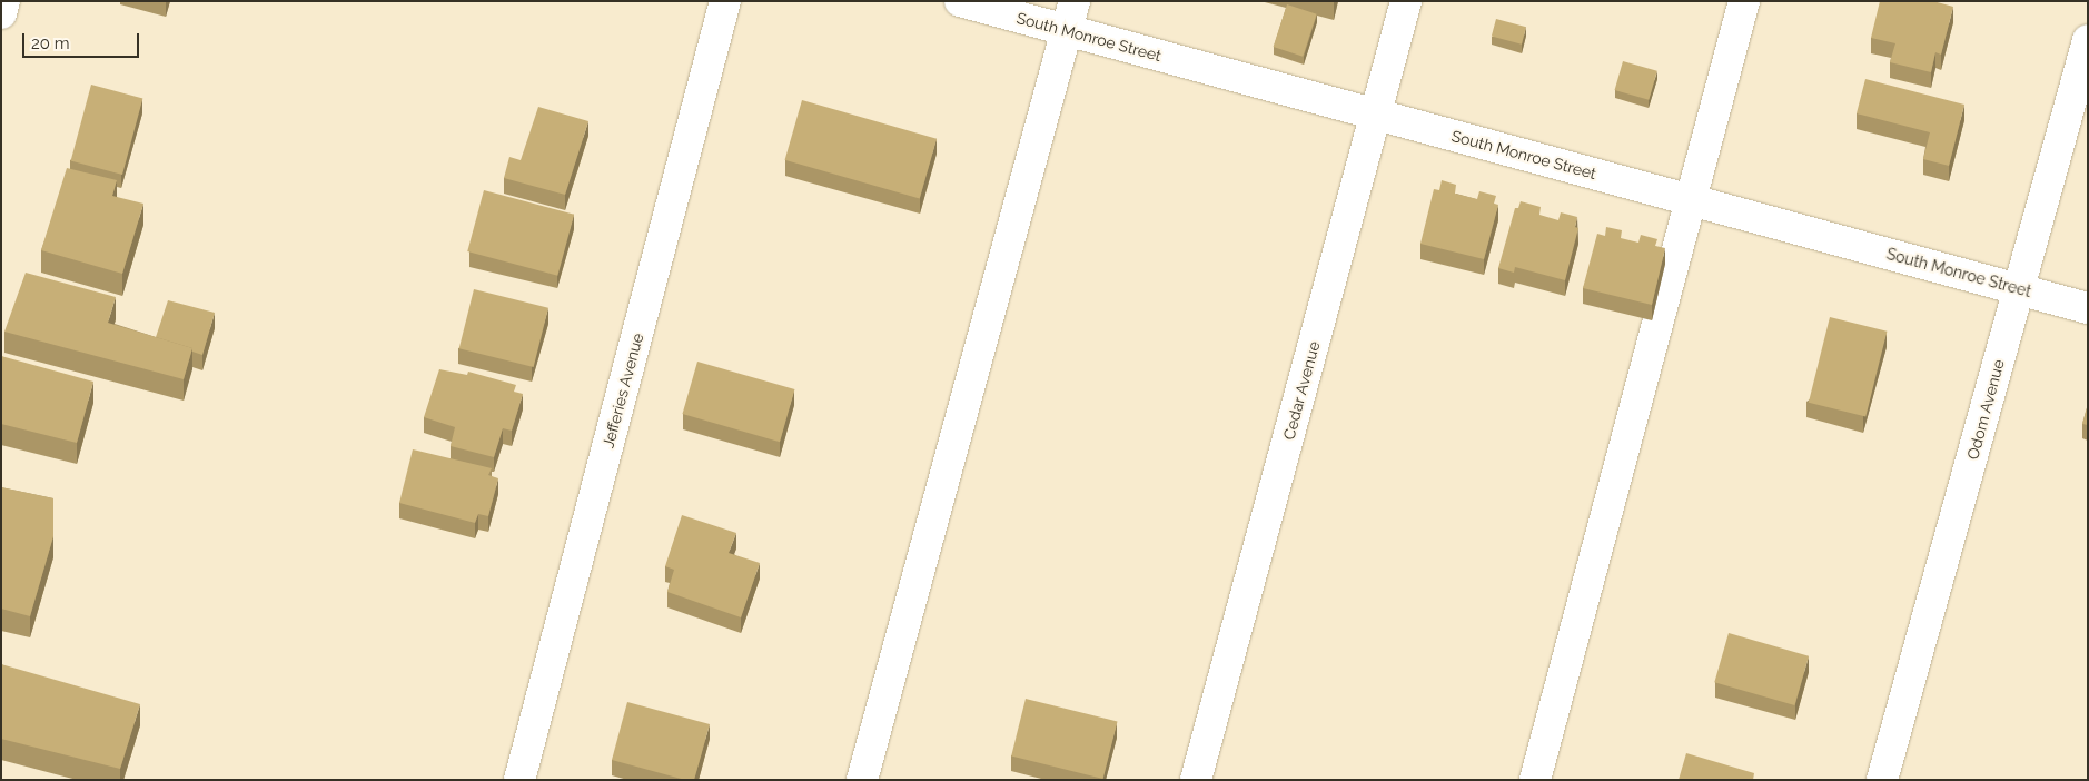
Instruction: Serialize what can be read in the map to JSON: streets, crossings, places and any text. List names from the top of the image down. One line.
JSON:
{"streets":{"street":["South Monroe Street","Jefferies Avenue","Cedar Avenue","Odom Avenue"]},"crossings":[["South Monroe Street","Cedar Avenue"],["South Monroe Street","Odom Avenue"]],"scale_bar":"20 m"}
